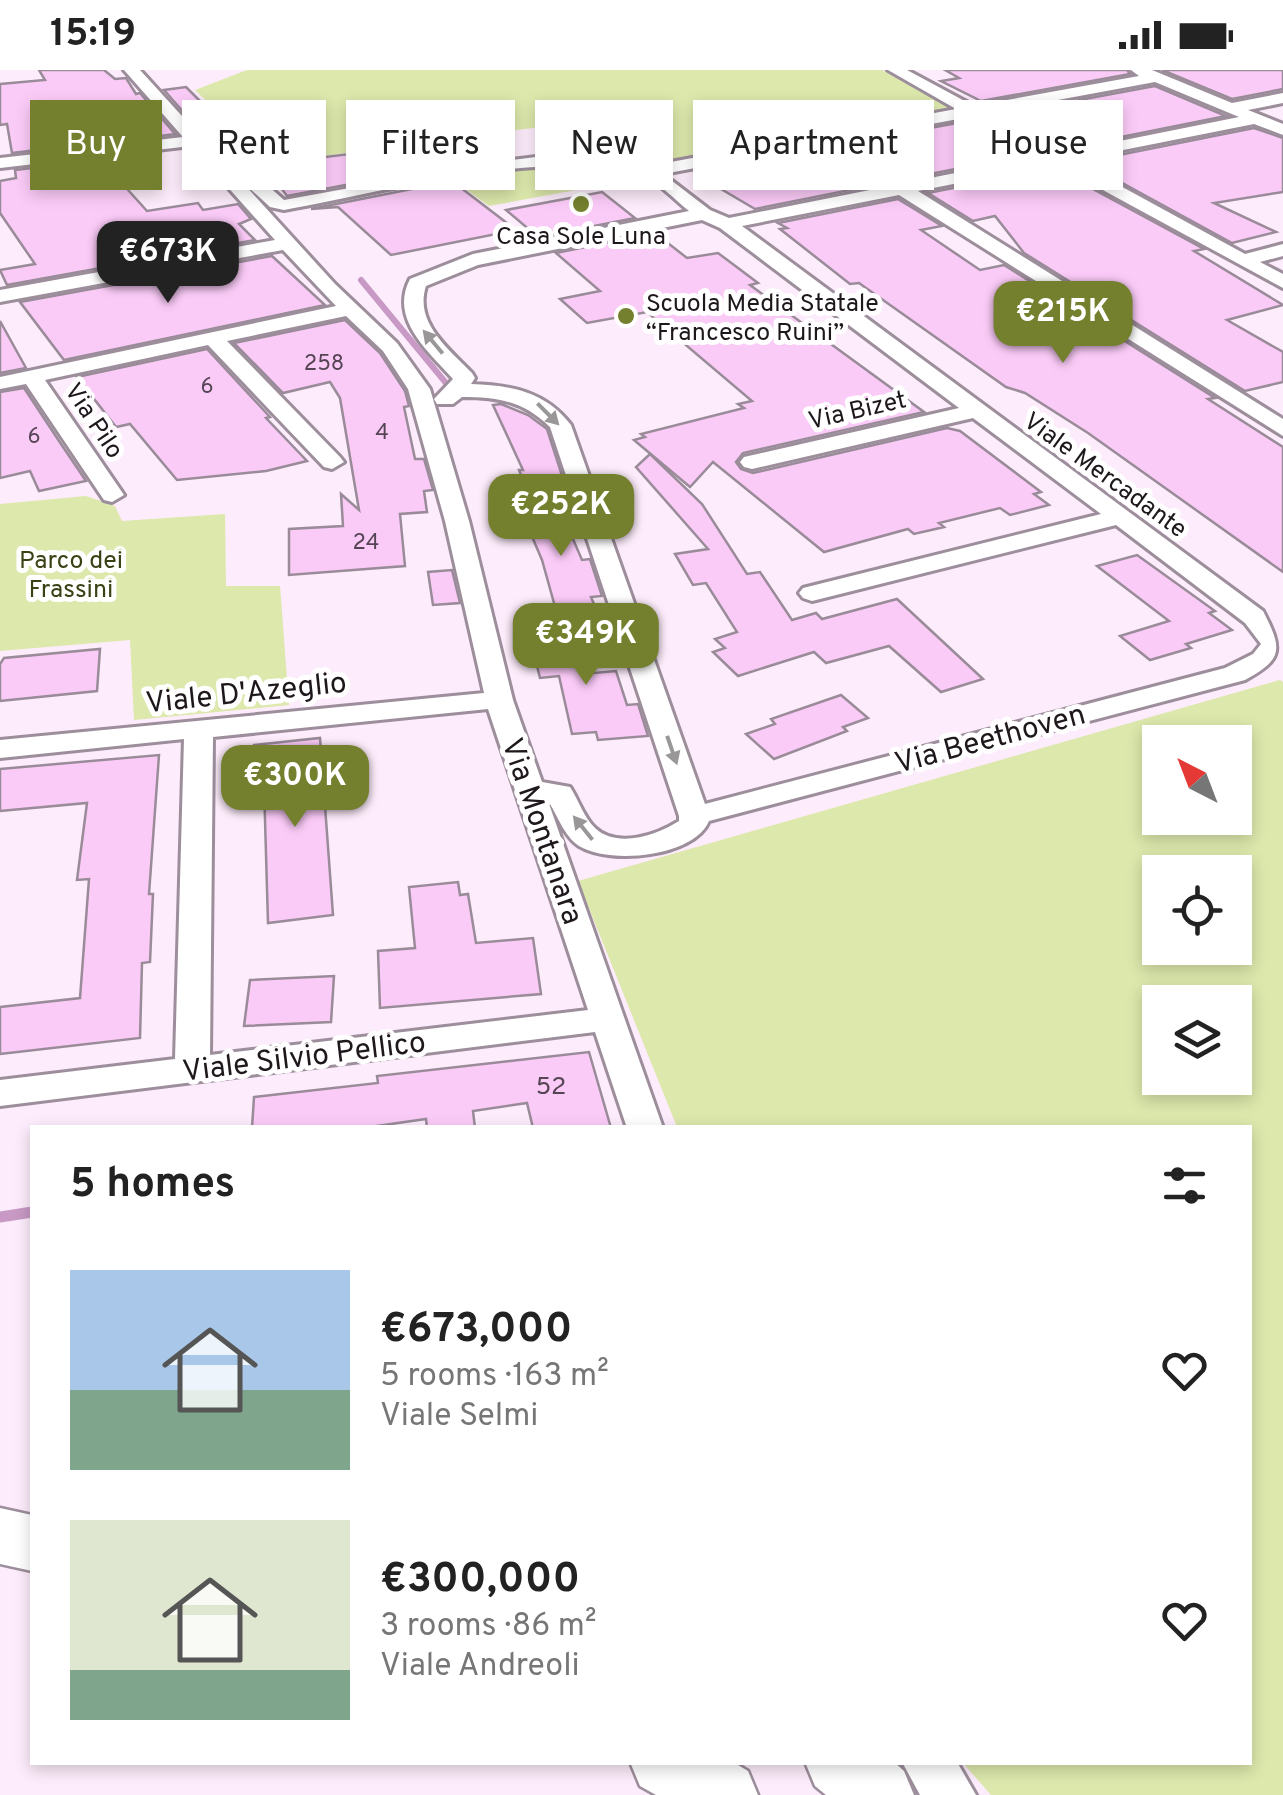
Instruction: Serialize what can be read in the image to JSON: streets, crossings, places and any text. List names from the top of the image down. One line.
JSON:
{"streets":{"street":["Via Bizet","Via Pilo","Viale Mercadante","Viale D'Azeglio","Via Beethoven","Via Montanara","Viale Silvio Pellico"]},"crossings":[["Via Bizet","Viale Mercadante"],["Viale Mercadante","Via Beethoven"],["Viale D'Azeglio","Via Montanara"],["Via Beethoven","Via Montanara"],["Via Montanara","Viale Silvio Pellico"]],"parks":["Parco dei Frassini"],"places":["Casa Sole Luna","Scuola Media Statale “Francesco Ruini”"],"house_numbers":["258","6","4","6","24","52"],"north":"top left","page":{"status":"15:19","chip":["Buy","Rent","Filters","New","Apartment","House"],"price":["€673K","€215K","€252K","€349K","€300K"],"heading":"5 homes","list":[{"name":"€673,000","note":"5 rooms · 163 m² · Viale Selmi"},{"name":"€300,000","note":"3 rooms · 86 m² · Viale Andreoli"}]}}
